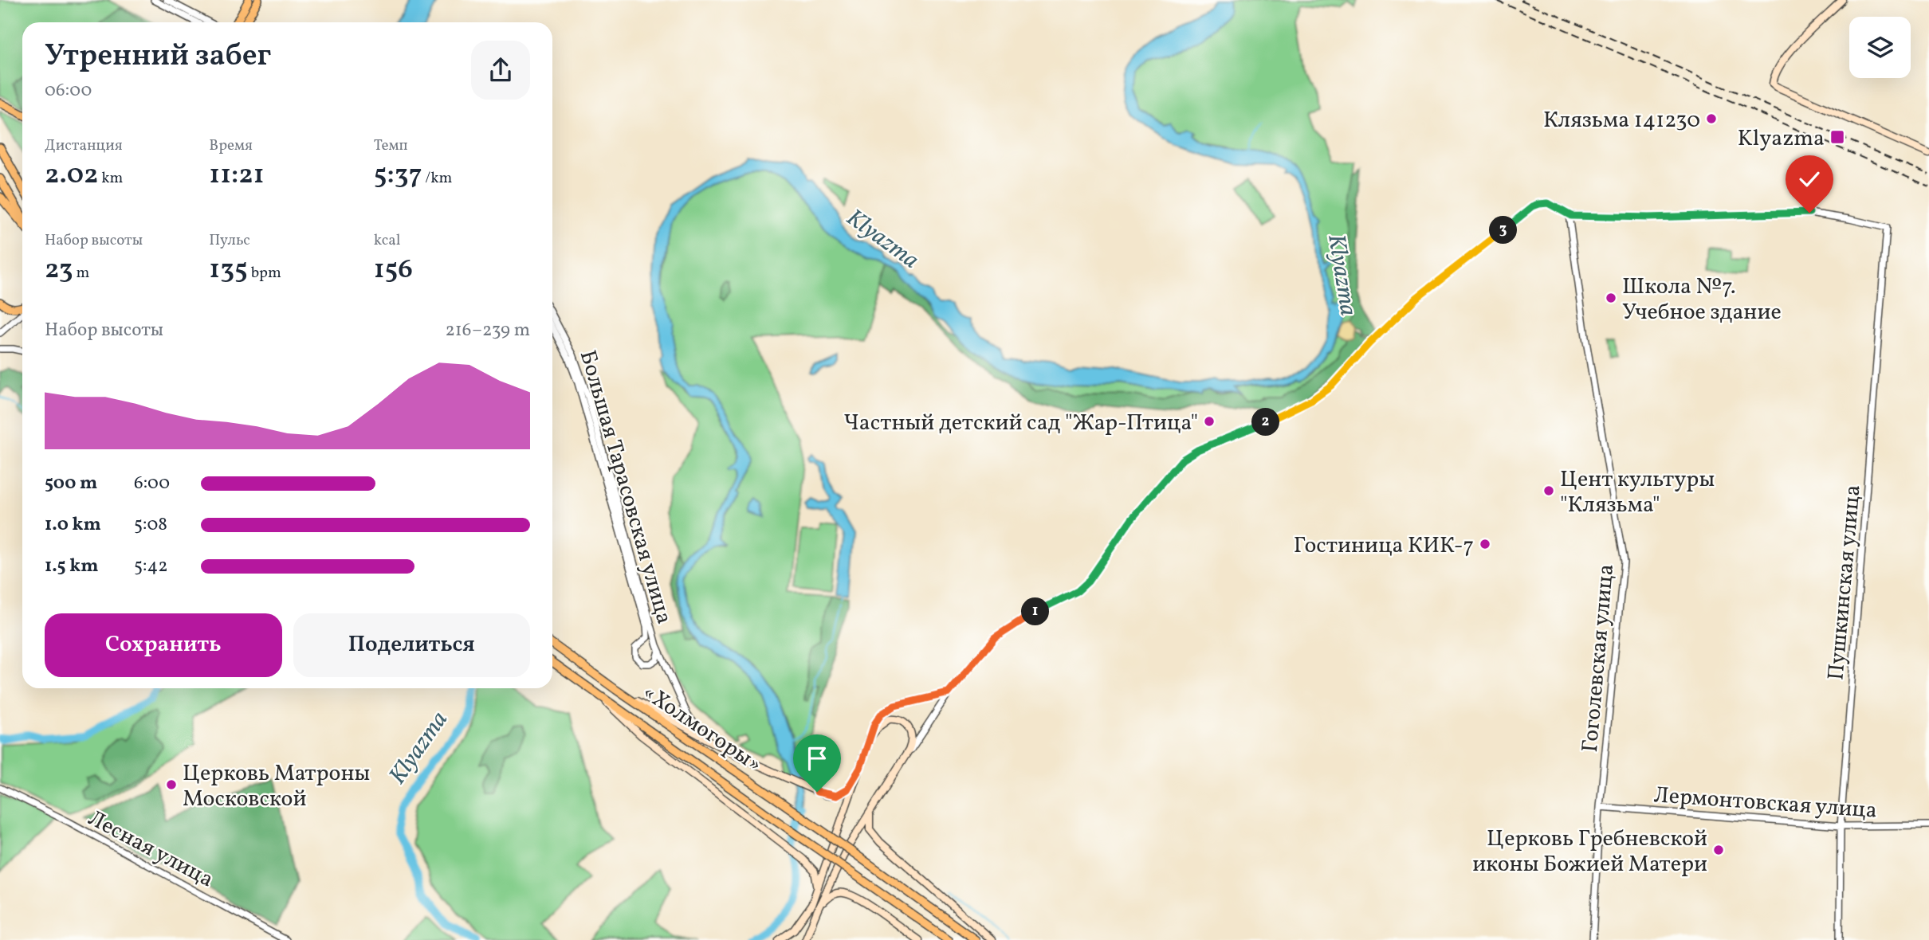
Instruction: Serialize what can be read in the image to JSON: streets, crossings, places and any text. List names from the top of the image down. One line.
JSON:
{"streets":{"main road":["«Холмогоры»"],"street":["Большая Тарасовская улица","Пушкинская улица","Гоголевская улица","Лермонтовская улица","Лесная улица"]},"crossings":[["Пушкинская улица","Гоголевская улица"],["Пушкинская улица","Лермонтовская улица"],["Гоголевская улица","Лермонтовская улица"]],"water":["Klyazma"],"places":{"other":["Клязьма 141230","Школа №7. Учебное здание","Частный детский сад \"Жар-Птица\"","Цент культуры \"Клязьма\"","Гостиница КИК-7","Церковь Матроны Московской","Церковь Гребневской иконы Божией Матери"],"transit":["Klyazma"]},"page":{"heading":["Утренний забег","06:00"],"stats":[["Дистанция","2.02 km"],["Время","11:21"],["Темп","5:37 /km"],["Набор высоты","23 m"],["Пульс","135 bpm"],["kcal","156"]],"pins":["3","2","1"],"chart":["Набор высоты","216–239 m"],"list":[{"name":"500 m","note":"6:00"},{"name":"1.0 km","note":"5:08"},{"name":"1.5 km","note":"5:42"}],"buttons":["Сохранить","Поделиться"]}}
